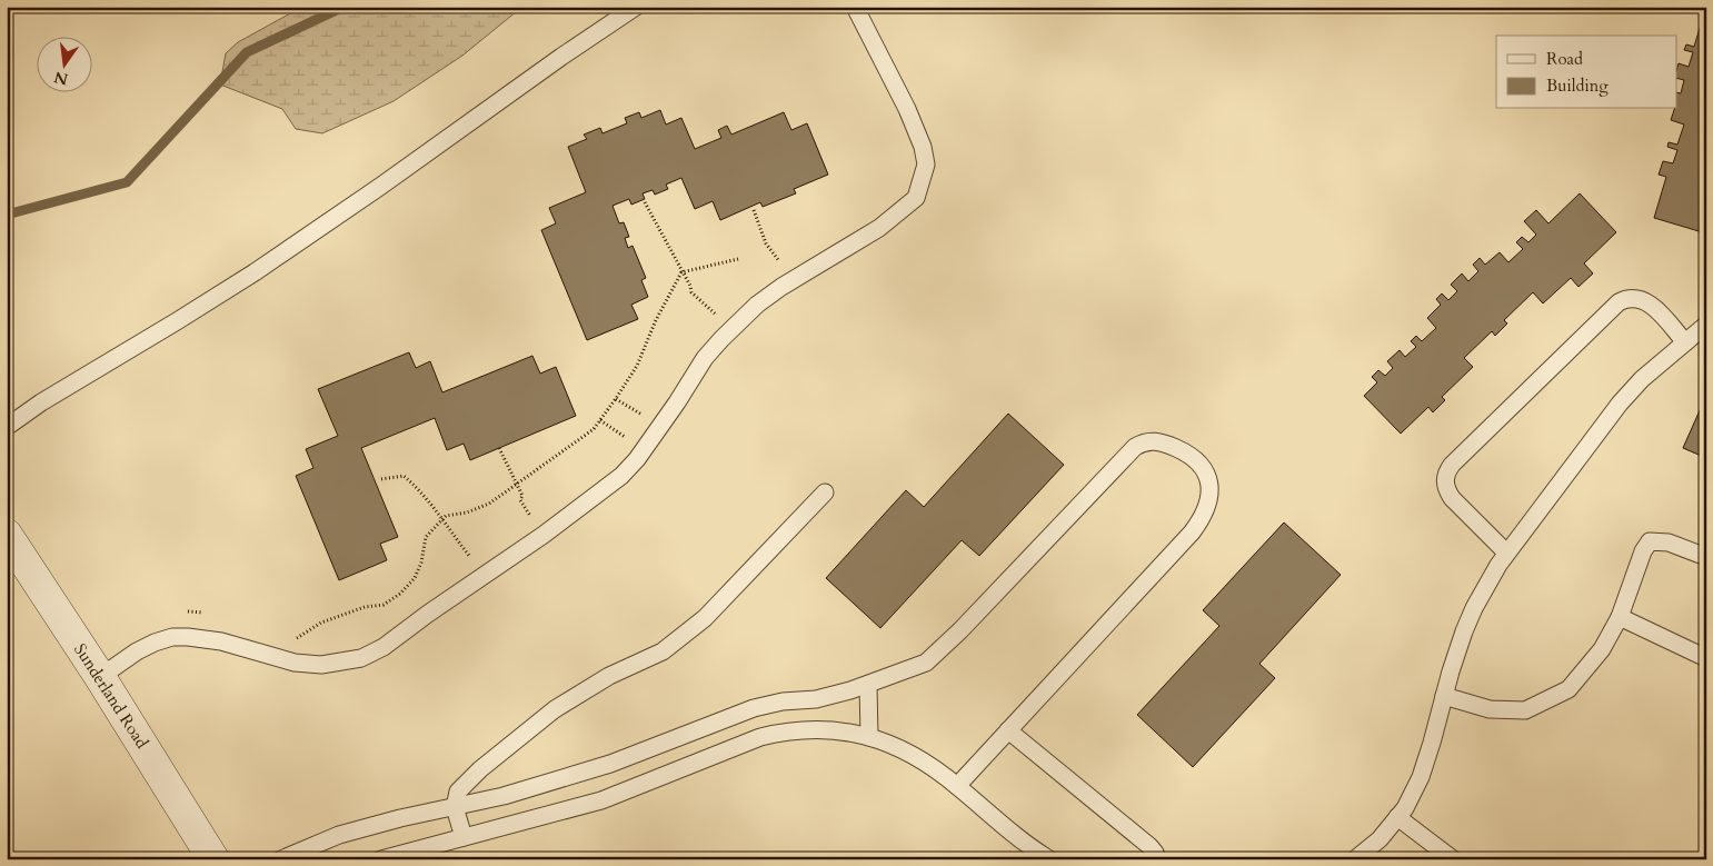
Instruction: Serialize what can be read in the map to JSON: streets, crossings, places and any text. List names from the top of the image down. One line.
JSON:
{"streets":{"street":["Sunderland Road"]},"legend":["Road","Building"],"north":"bottom"}
